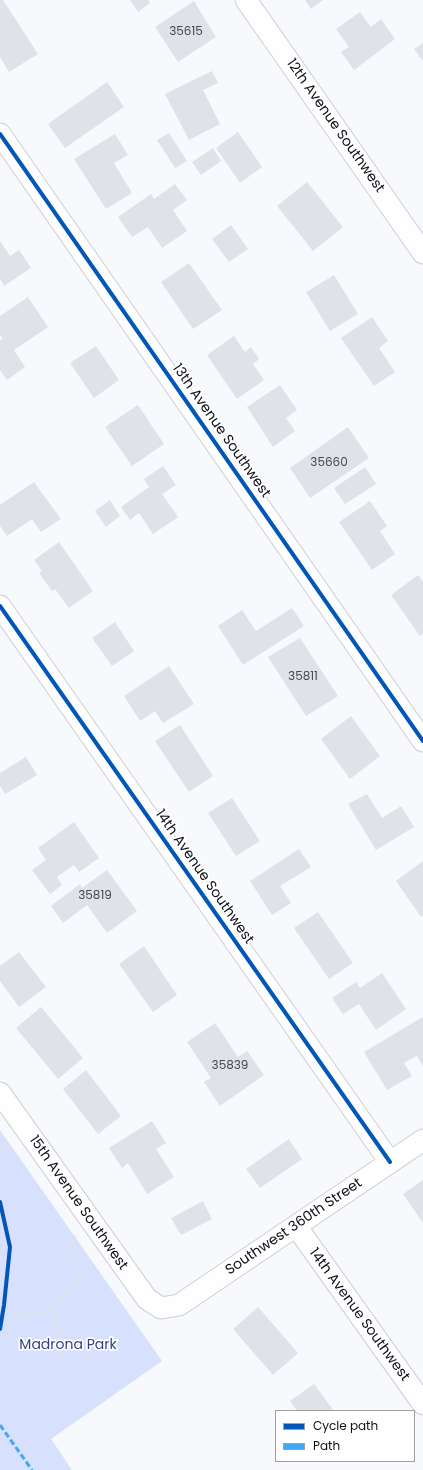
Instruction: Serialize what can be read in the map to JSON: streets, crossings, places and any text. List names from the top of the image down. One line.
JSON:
{"streets":{"street":["12th Avenue Southwest","13th Avenue Southwest","14th Avenue Southwest","15th Avenue Southwest","Southwest 360th Street"]},"crossings":[["14th Avenue Southwest","Southwest 360th Street"],["15th Avenue Southwest","Southwest 360th Street"]],"parks":["Madrona Park"],"house_numbers":["35615","35660","35811","35819","35839"],"legend":["Cycle path","Path"]}
